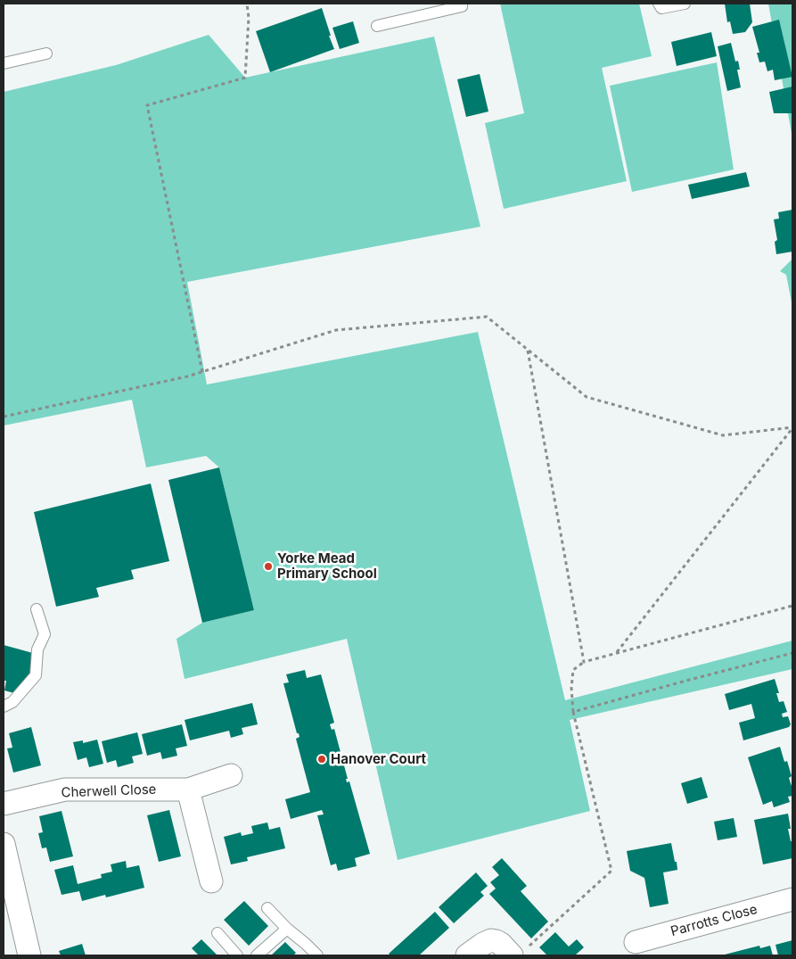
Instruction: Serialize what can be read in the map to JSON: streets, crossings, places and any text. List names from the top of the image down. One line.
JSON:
{"streets":{"street":["Cherwell Close","Parrotts Close"]},"places":["Yorke Mead Primary School","Hanover Court"]}
